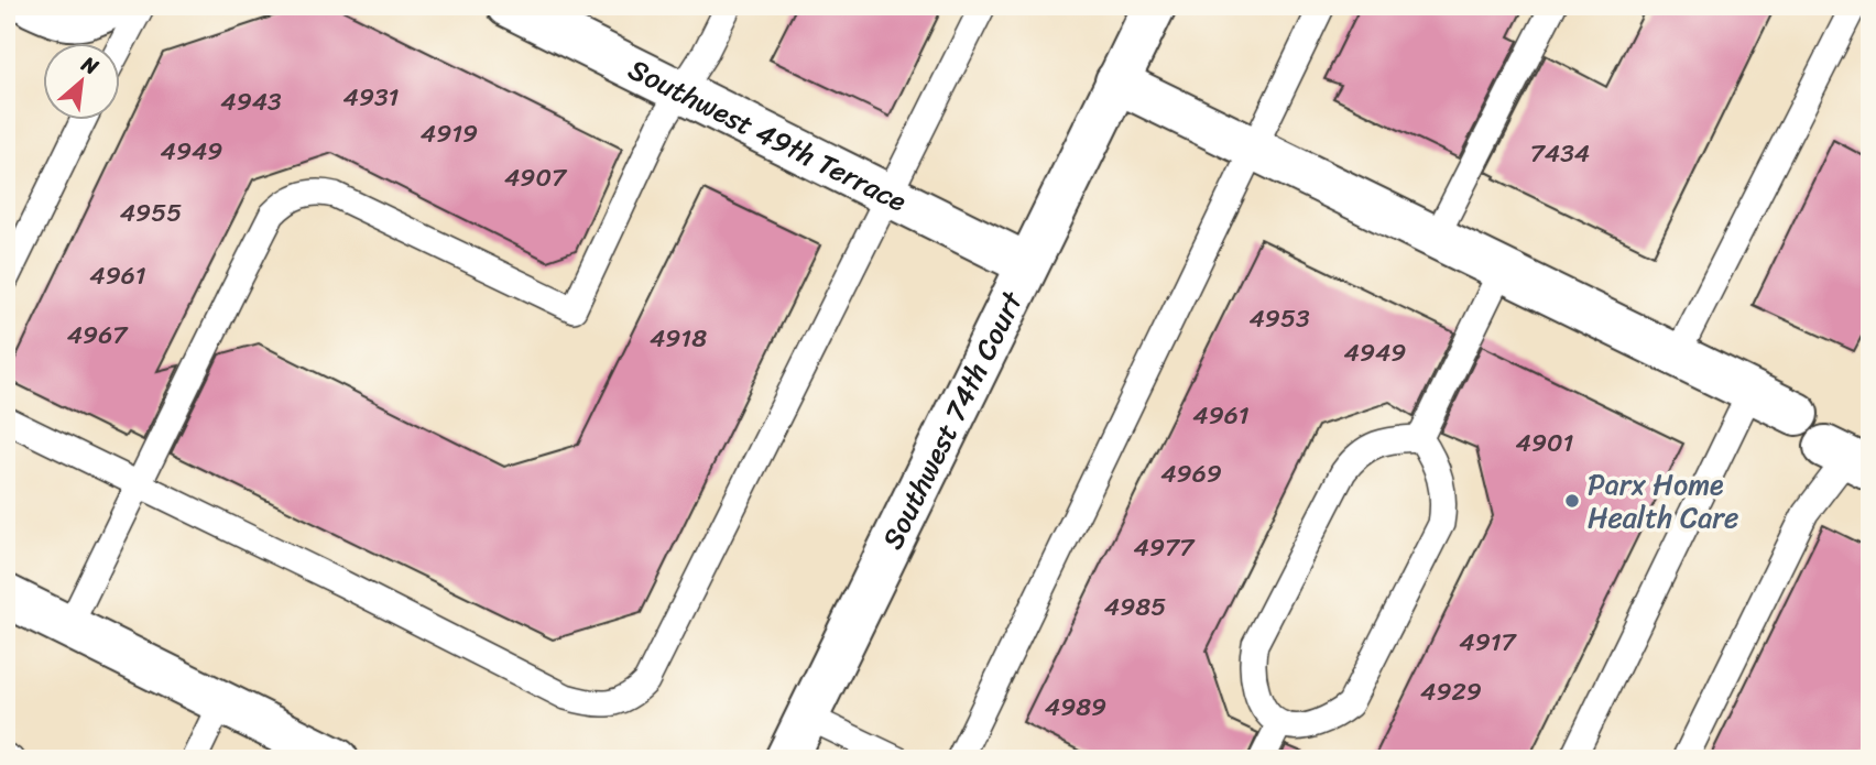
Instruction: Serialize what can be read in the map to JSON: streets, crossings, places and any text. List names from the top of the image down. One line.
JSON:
{"streets":{"street":["Southwest 49th Terrace","Southwest 74th Court"]},"crossings":[["Southwest 49th Terrace","Southwest 74th Court"]],"places":["Parx Home Health Care"],"house_numbers":["4931","4943","4919","4949","7434","4907","4955","4961","4953","4967","4918","4949","4961","4901","4969","4977","4985","4917","4929","4989"],"north":"top right"}
